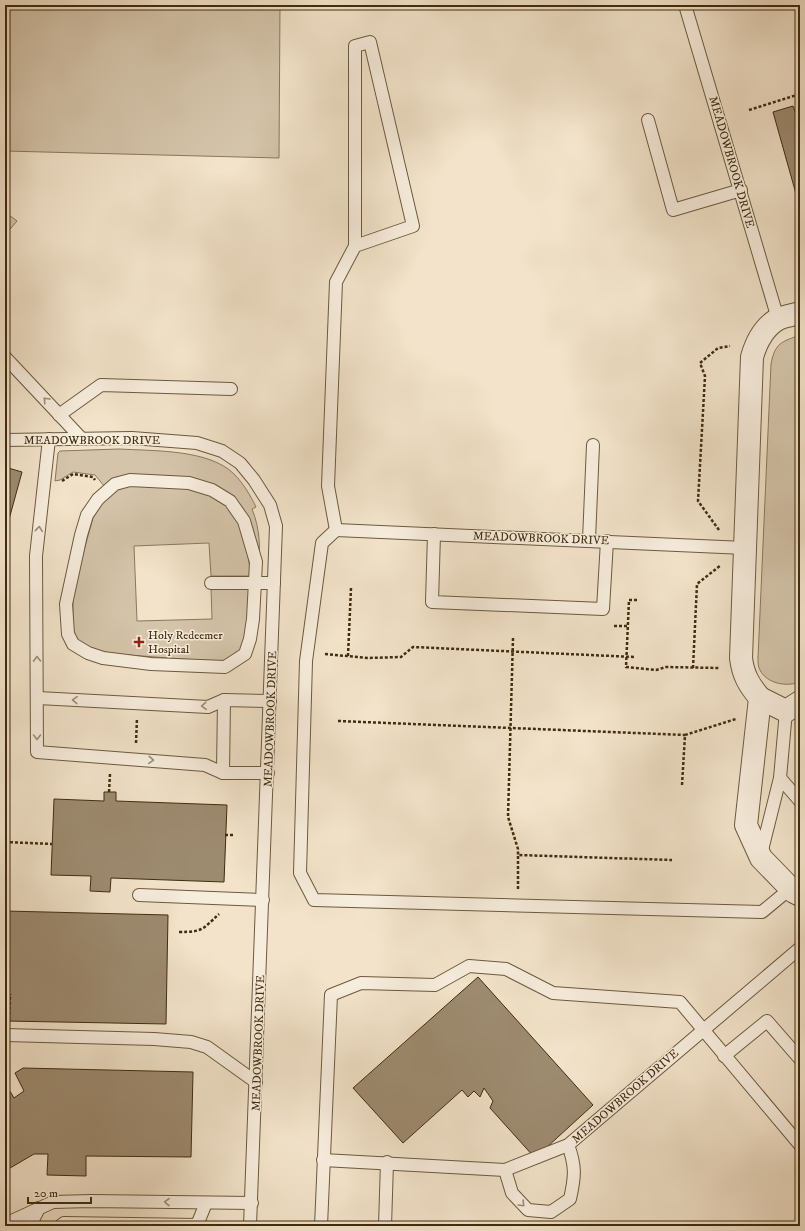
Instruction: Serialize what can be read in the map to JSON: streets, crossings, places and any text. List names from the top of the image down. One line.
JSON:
{"streets":{"lane":["MEADOWBROOK DRIVE"]},"places":{"health":["Holy Redeemer Hospital"]},"scale_bar":"20 m"}
